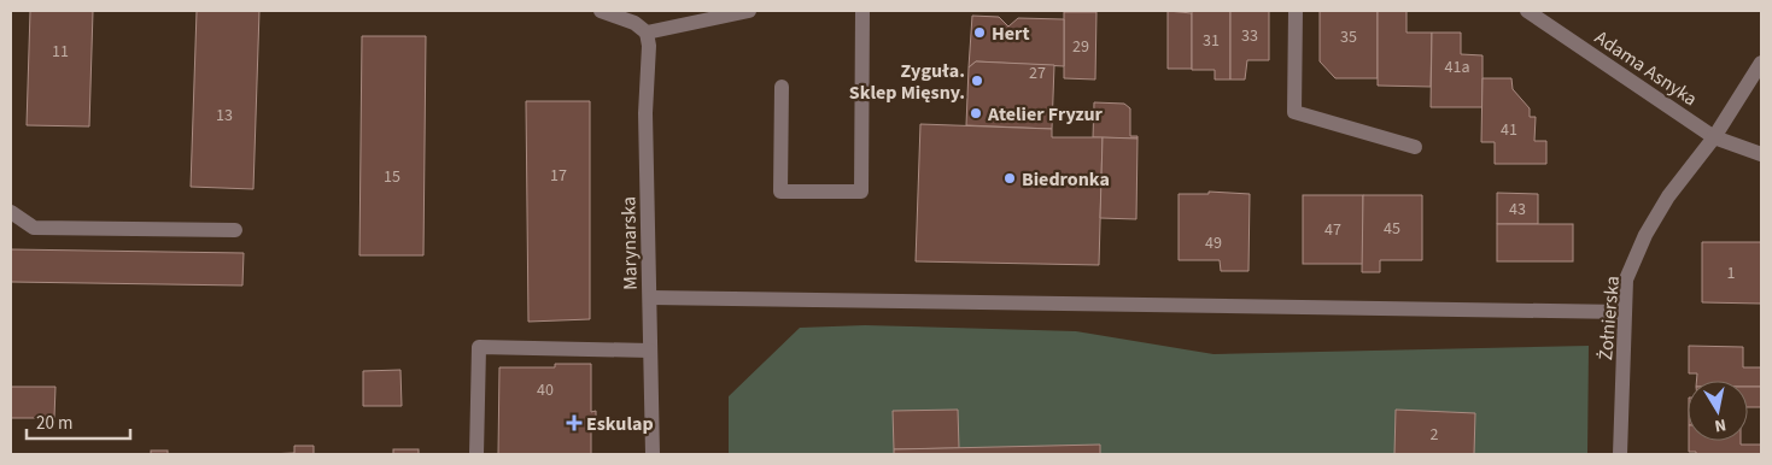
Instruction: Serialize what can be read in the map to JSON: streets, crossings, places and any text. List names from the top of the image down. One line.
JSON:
{"streets":{"street":["Adama Asnyka","Marynarska","Żołnierska"]},"crossings":[["Adama Asnyka","Żołnierska"]],"places":{"other":["Hert","Zyguła. Sklep Mięsny.","Atelier Fryzur","Biedronka"],"health":["Eskulap"]},"house_numbers":["33","35","31","29","11","41a","27","13","41","17","15","43","45","47","49","1","40","2"],"scale_bar":"20 m","north":"bottom"}
